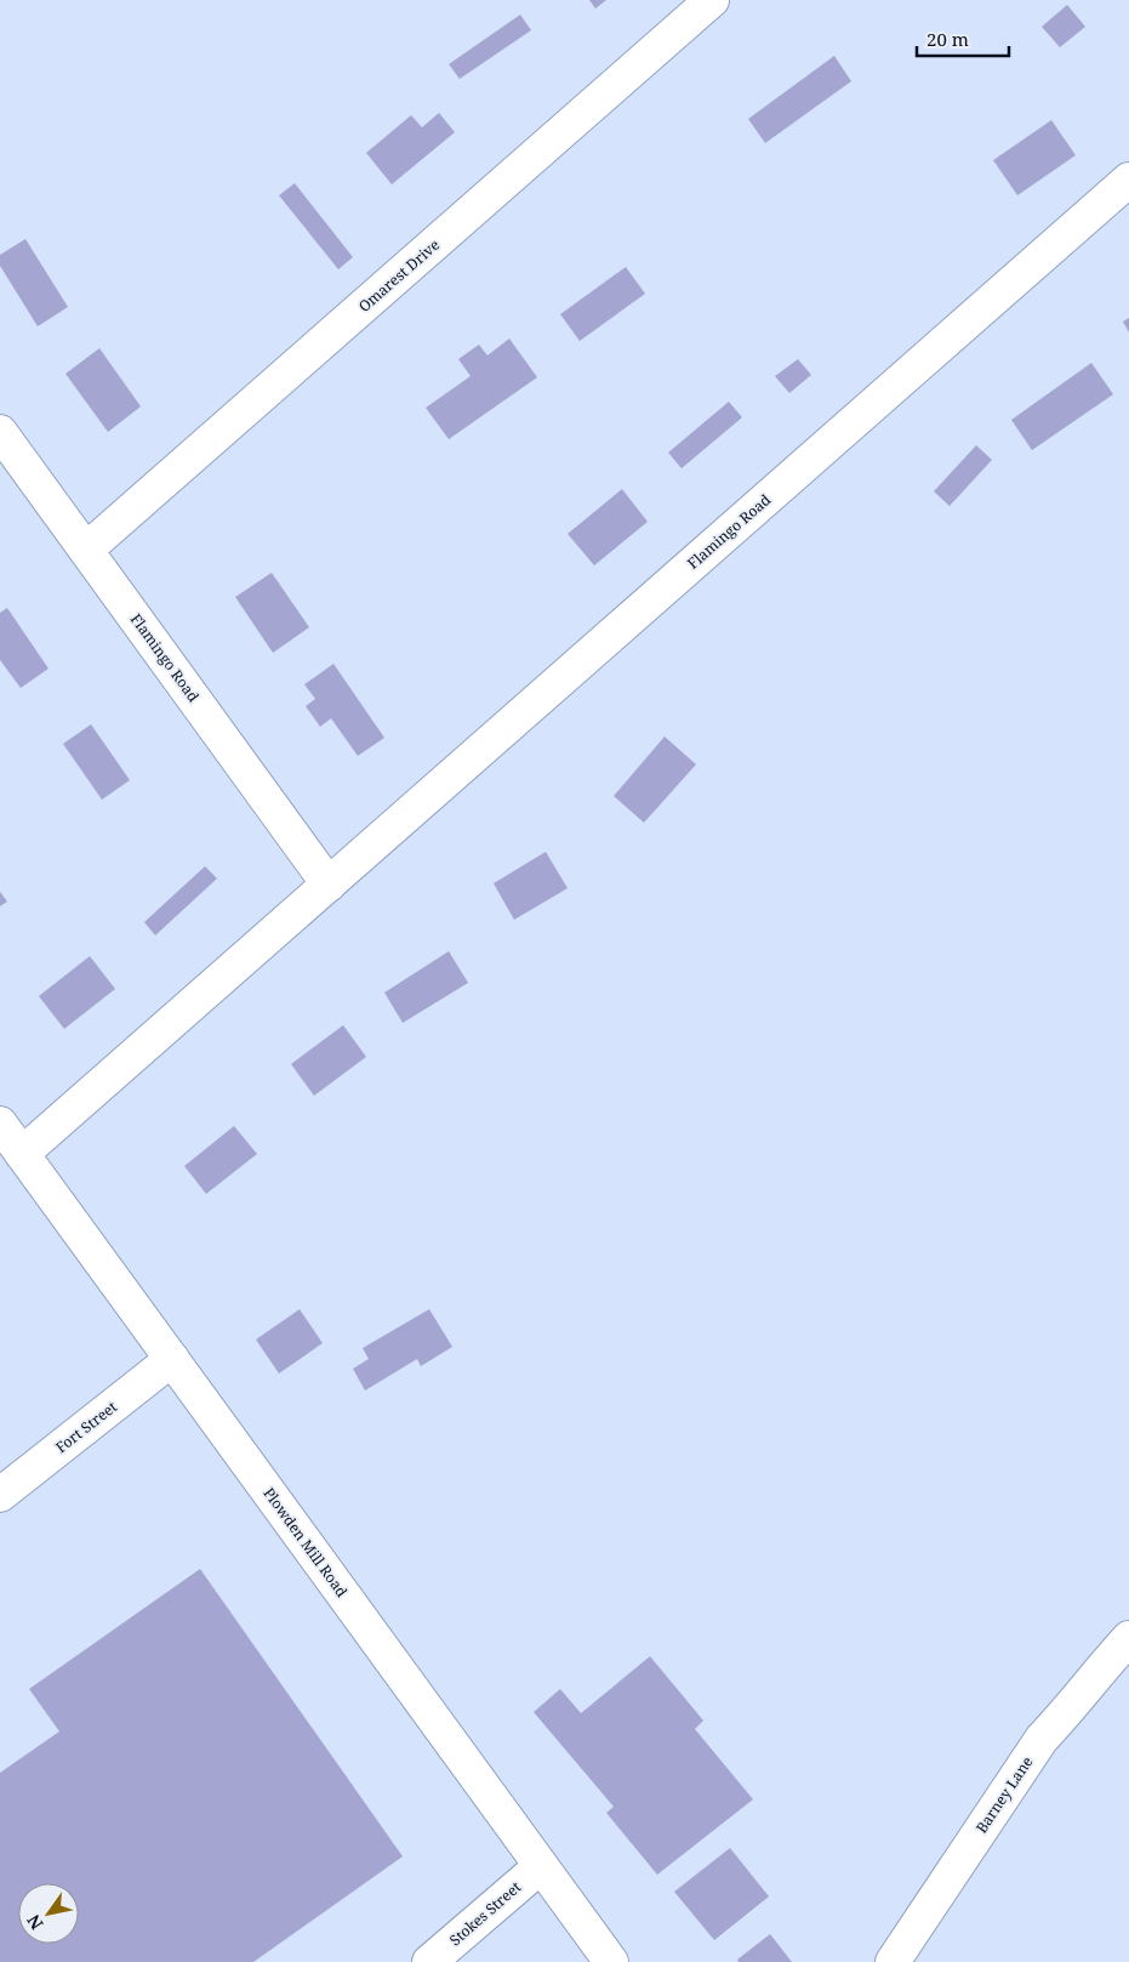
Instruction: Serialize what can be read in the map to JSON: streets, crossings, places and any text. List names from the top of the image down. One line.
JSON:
{"streets":{"street":["Omarest Drive","Flamingo Road","Fort Street","Plowden Mill Road","Barney Lane","Stokes Street"]},"crossings":[["Omarest Drive","Flamingo Road"],["Flamingo Road","Plowden Mill Road"],["Fort Street","Plowden Mill Road"],["Plowden Mill Road","Stokes Street"]],"scale_bar":"20 m","north":"bottom left"}
